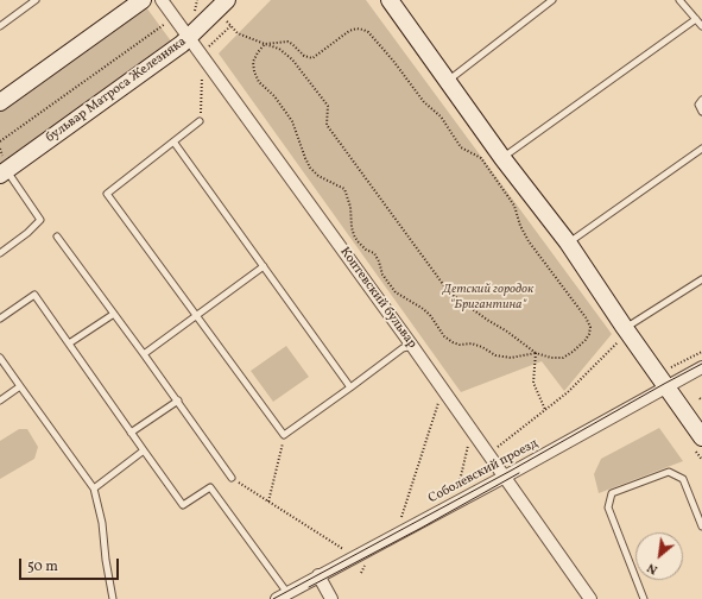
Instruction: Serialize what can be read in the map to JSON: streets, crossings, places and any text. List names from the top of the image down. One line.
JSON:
{"streets":{"street":["бульвар Матроса Железняка","Коптевский бульвар","Соболевский проезд"]},"crossings":[["бульвар Матроса Железняка","Коптевский бульвар"],["Коптевский бульвар","Соболевский проезд"]],"parks":["Детский городок \"Бригантина\""],"scale_bar":"50 m","north":"bottom left"}
